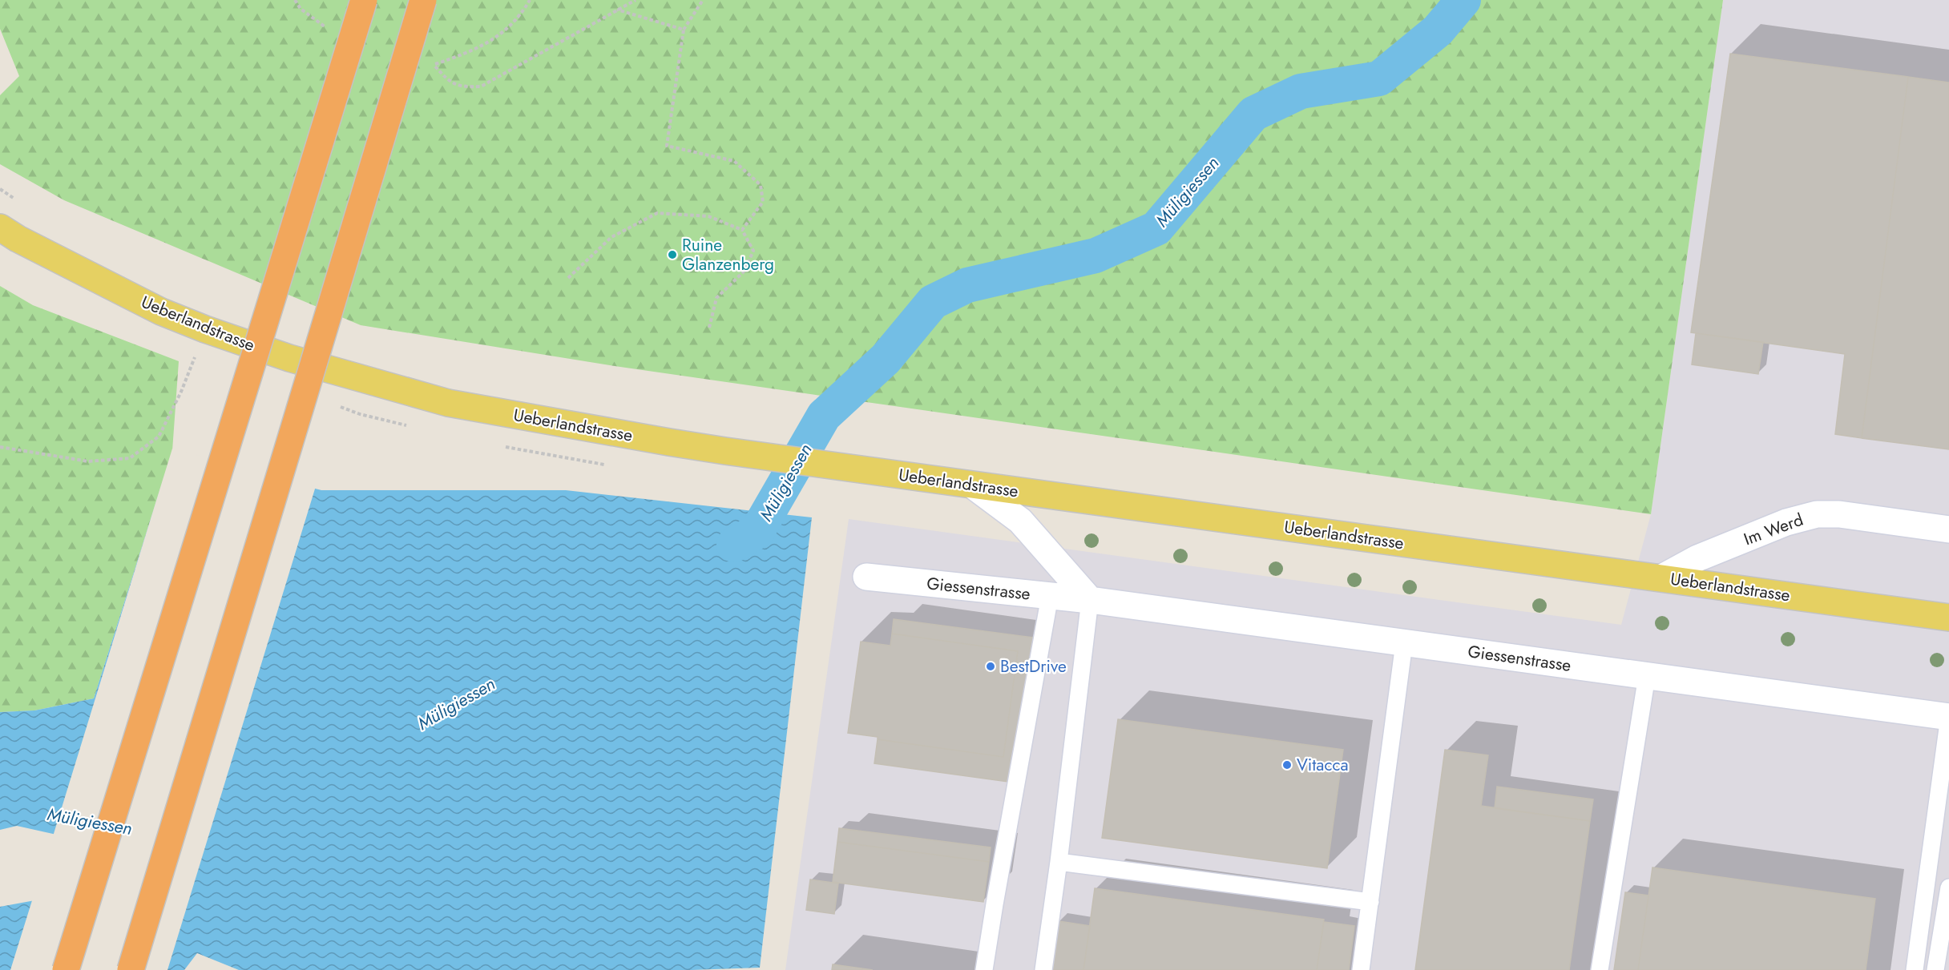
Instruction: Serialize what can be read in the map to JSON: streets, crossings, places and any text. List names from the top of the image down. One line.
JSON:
{"streets":{"main road":["Ueberlandstrasse"],"street":["Im Werd","Giessenstrasse"]},"crossings":[["Ueberlandstrasse","Im Werd"]],"water":["Müligiessen"],"places":["Ruine Glanzenberg","BestDrive","Vitacca"]}
